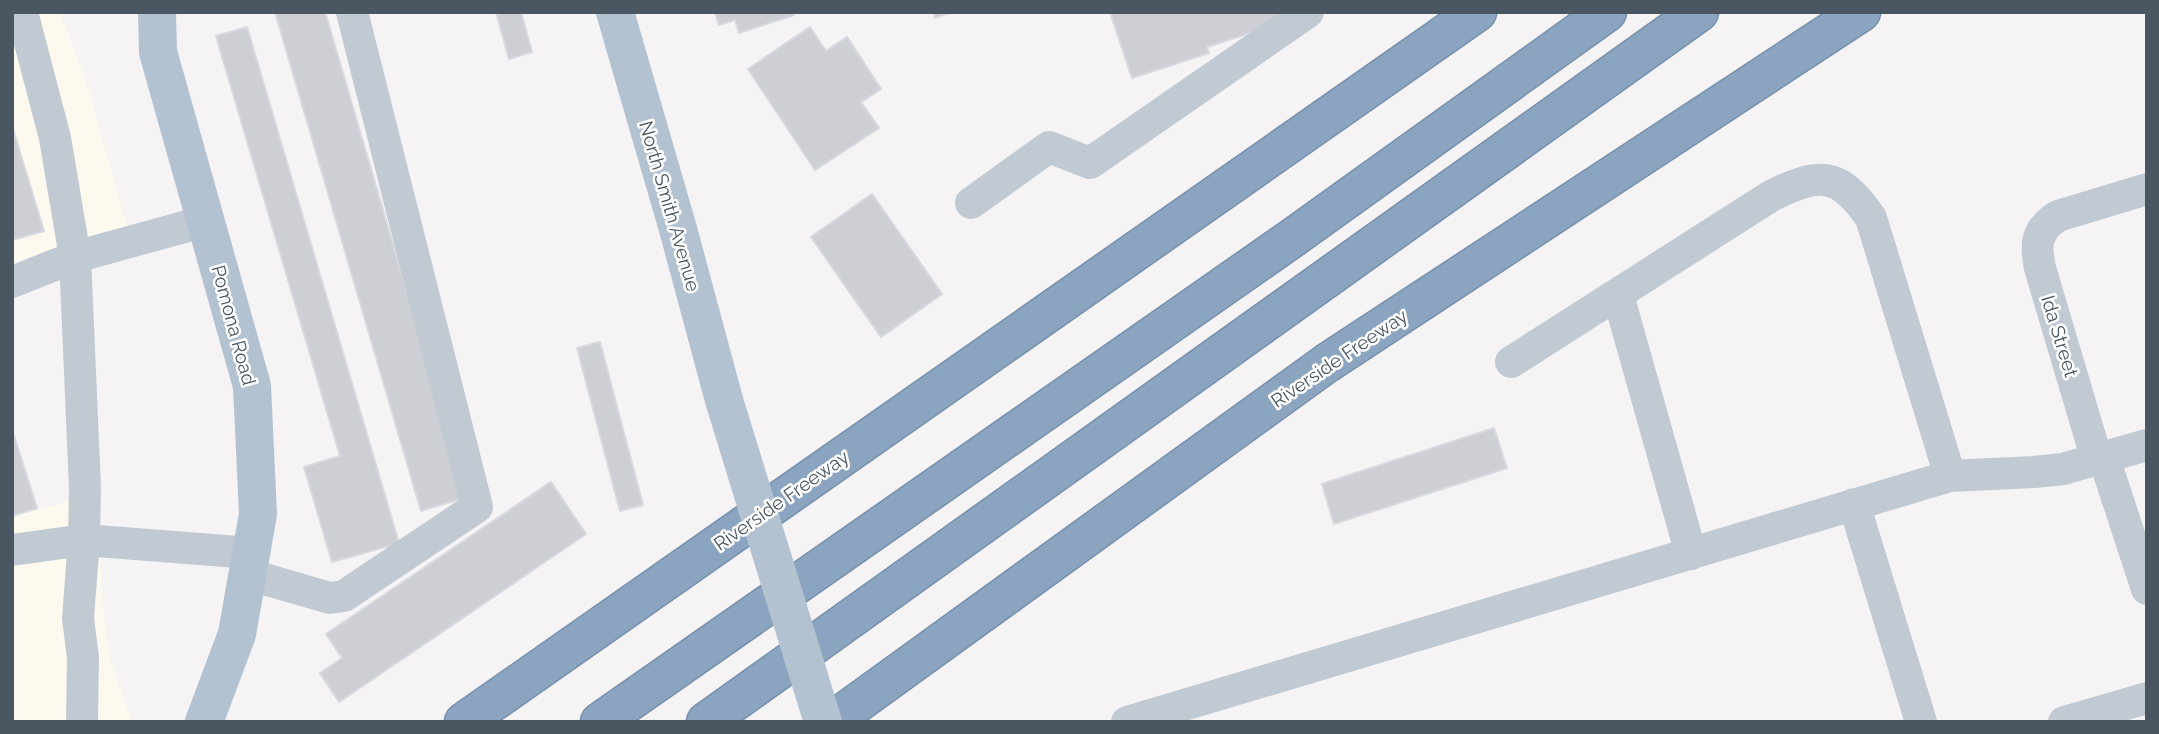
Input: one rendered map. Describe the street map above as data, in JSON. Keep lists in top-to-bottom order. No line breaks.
{"streets":{"highway":["Riverside Freeway"],"main road":["North Smith Avenue","Pomona Road"],"street":["Ida Street"]}}
